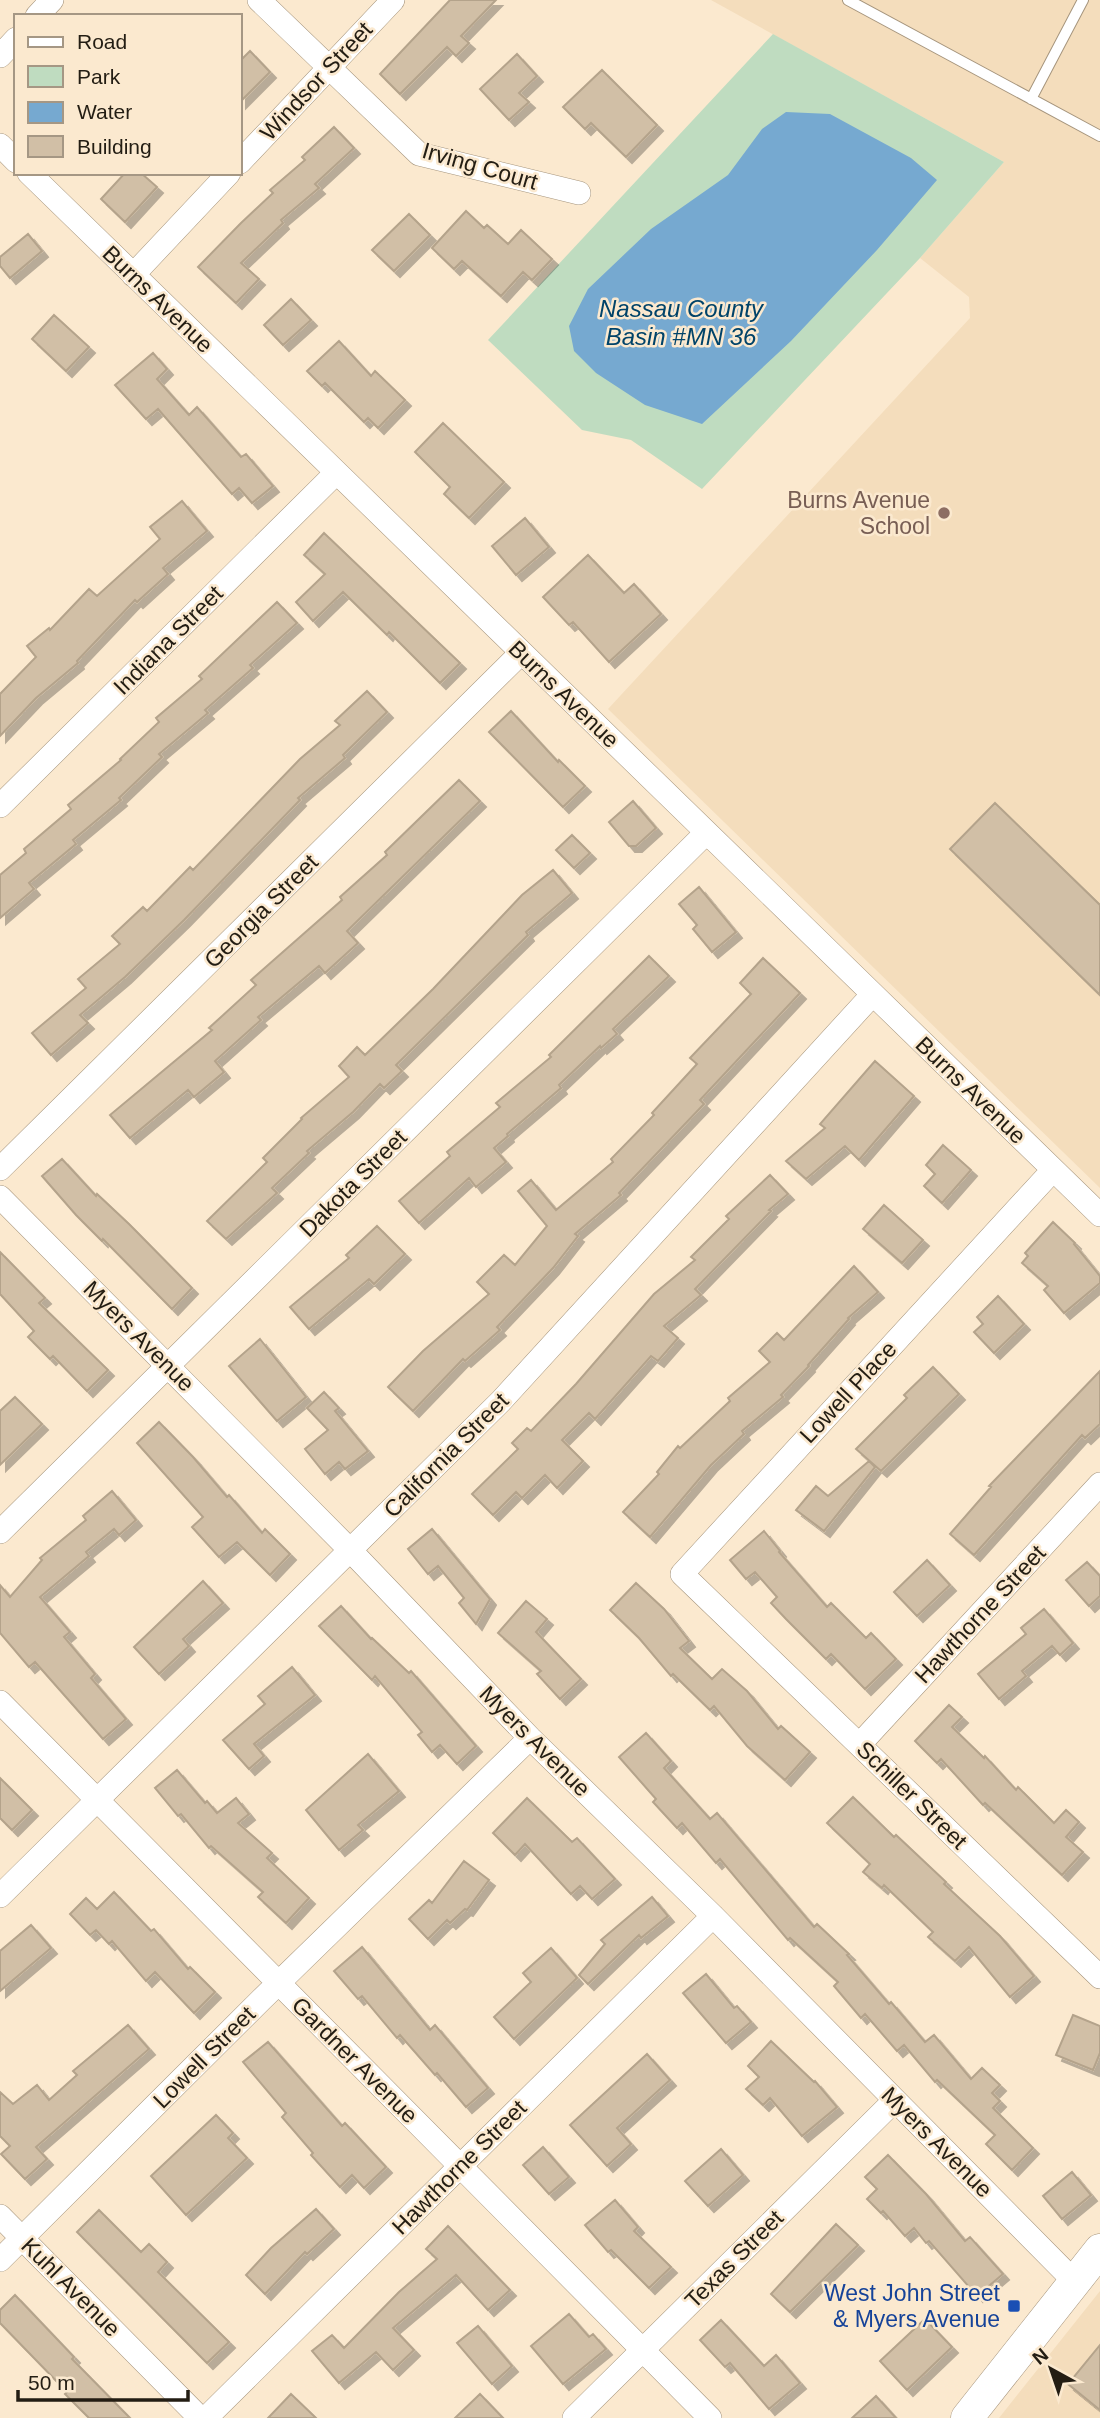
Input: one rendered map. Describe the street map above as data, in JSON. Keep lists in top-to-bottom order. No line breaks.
{"streets":{"street":["Windsor Street","Irving Court","Burns Avenue","Indiana Street","Georgia Street","Dakota Street","Myers Avenue","Lowell Place","California Street","Hawthorne Street","Schiller Street","Lowell Street","Gardner Avenue","Texas Street","Kuhl Avenue"]},"crossings":[["Windsor Street","Irving Court"],["Burns Avenue","Indiana Street"],["Burns Avenue","Georgia Street"],["Burns Avenue","Dakota Street"],["Burns Avenue","Lowell Place"],["Burns Avenue","California Street"],["Dakota Street","Myers Avenue"],["Myers Avenue","California Street"],["Myers Avenue","Hawthorne Street"],["Myers Avenue","Lowell Street"],["Myers Avenue","Texas Street"],["Lowell Place","Schiller Street"],["California Street","Gardner Avenue"],["Hawthorne Street","Schiller Street"],["Hawthorne Street","Gardner Avenue"],["Hawthorne Street","Kuhl Avenue"],["Lowell Street","Gardner Avenue"],["Lowell Street","Kuhl Avenue"],["Gardner Avenue","Texas Street"]],"water":["Nassau County Basin #MN 36"],"places":{"other":["Burns Avenue School"],"transit":["West John Street & Myers Avenue"]},"legend":["Road","Park","Water","Building"],"scale_bar":"50 m","north":"top left"}
